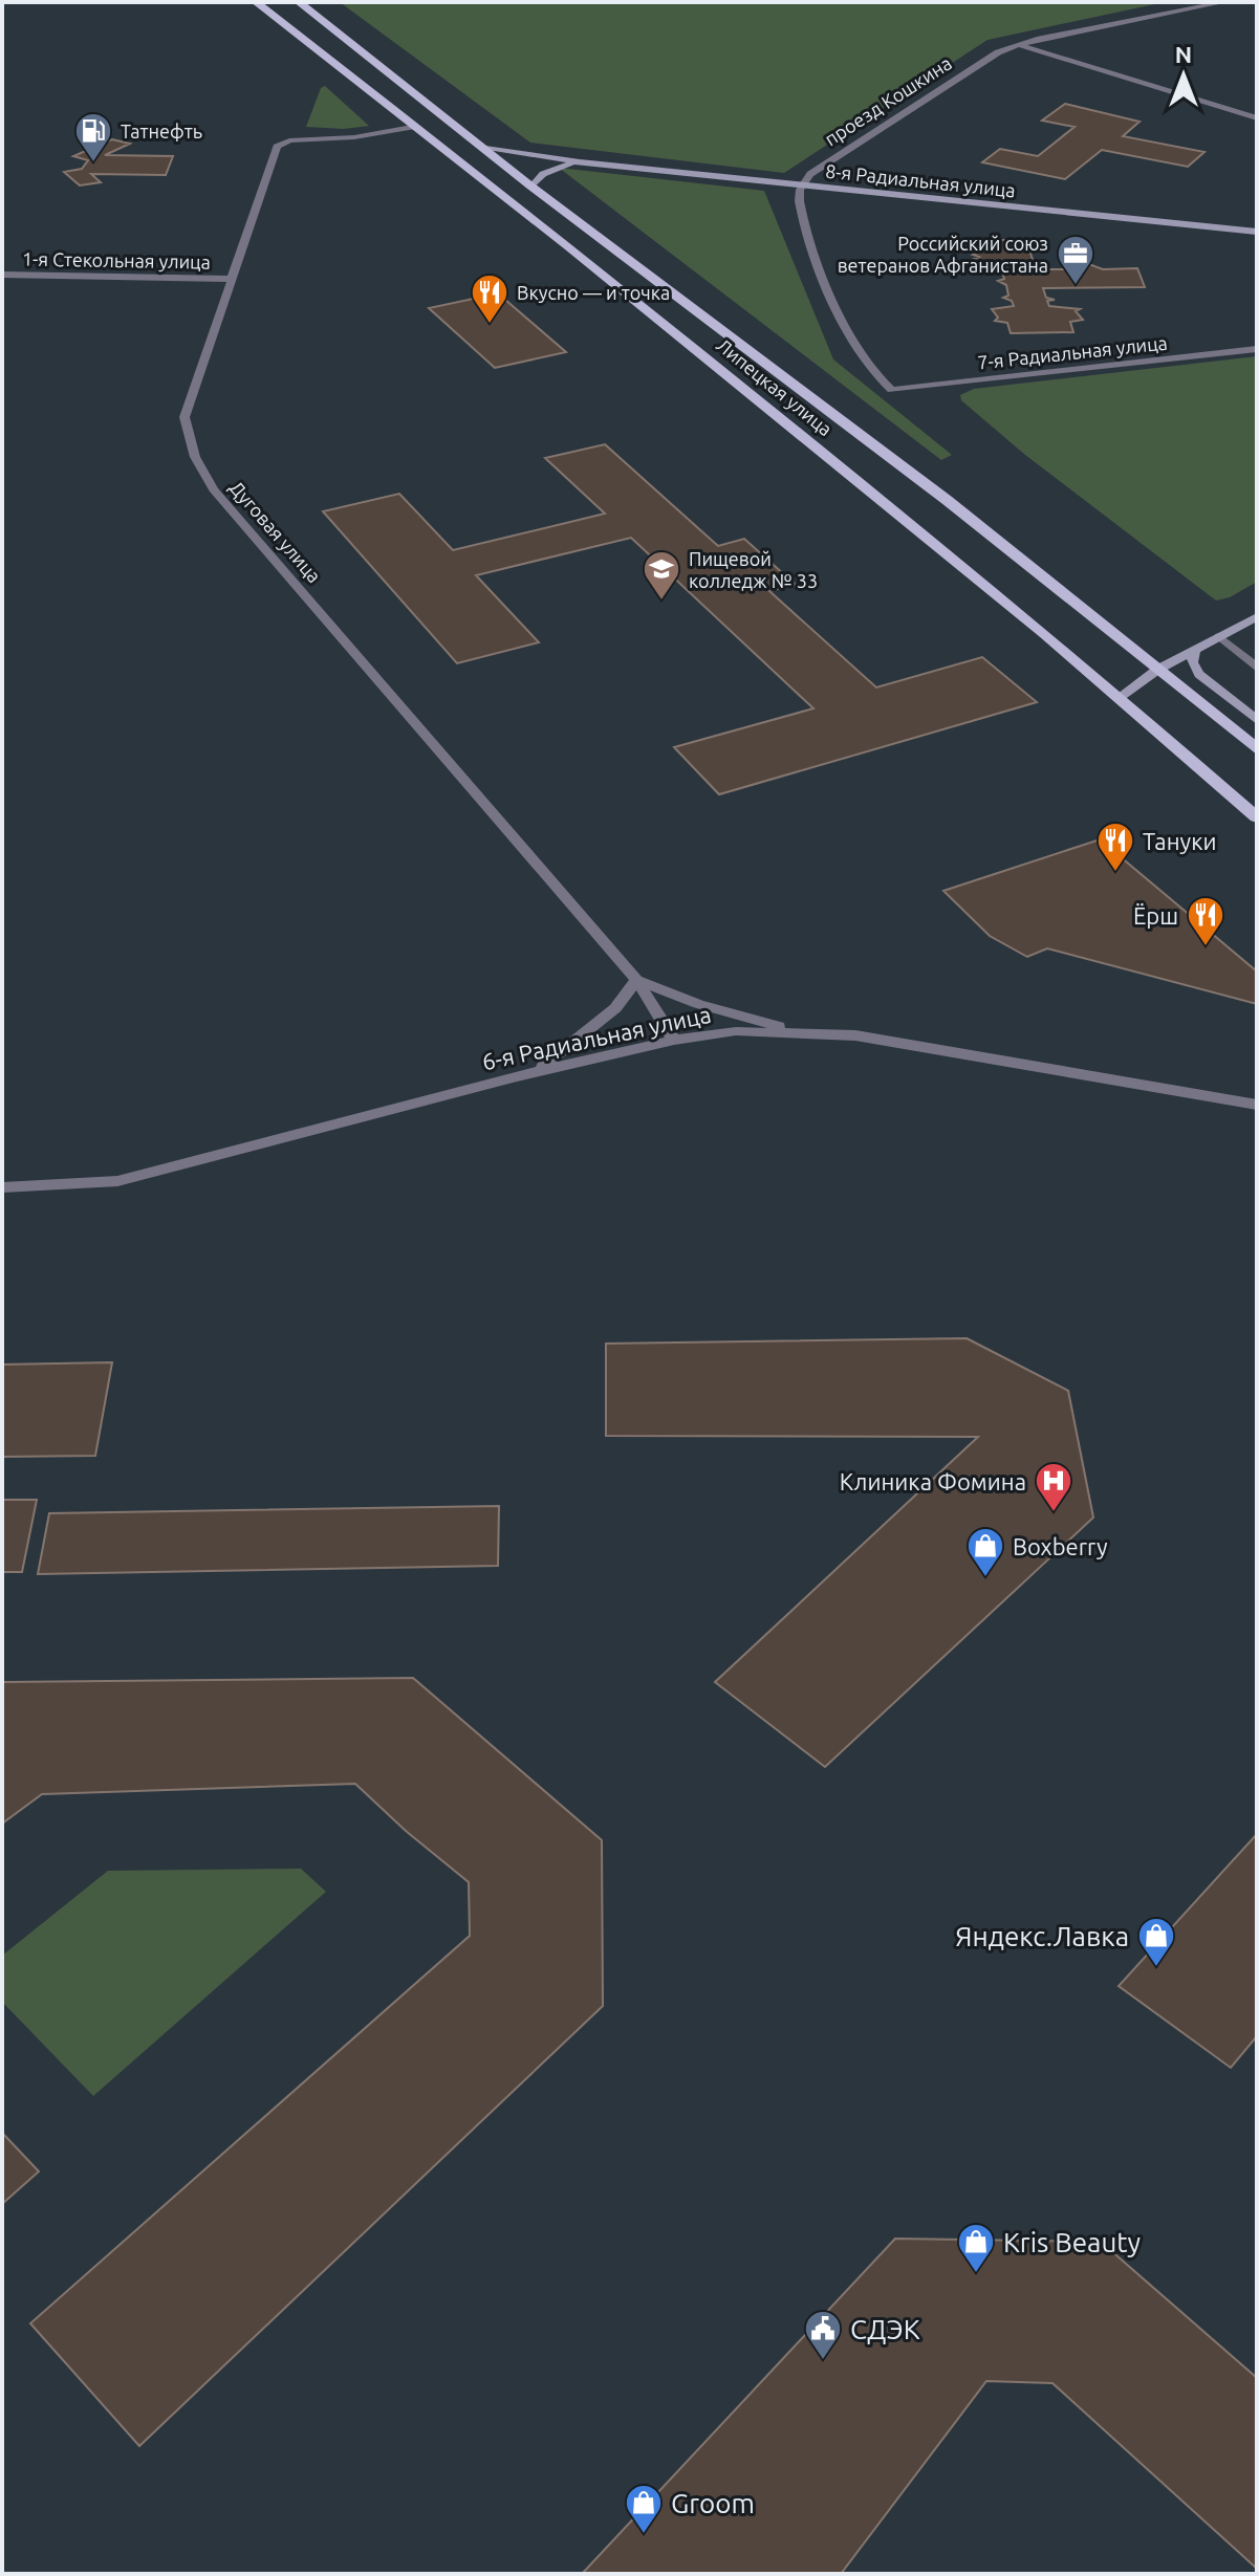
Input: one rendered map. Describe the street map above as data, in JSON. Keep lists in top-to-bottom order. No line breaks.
{"streets":{"main road":["Липецкая улица"],"street":["проезд Кошкина","8-я Радиальная улица","1-я Стекольная улица","7-я Радиальная улица","Дуговая улица","6-я Радиальная улица"]},"crossings":[["проезд Кошкина","8-я Радиальная улица"],["проезд Кошкина","7-я Радиальная улица"],["8-я Радиальная улица","7-я Радиальная улица"],["8-я Радиальная улица","Липецкая улица"],["1-я Стекольная улица","Дуговая улица"],["Липецкая улица","Дуговая улица"],["Дуговая улица","6-я Радиальная улица"]],"places":{"fuel station":["Татнефть"],"office":["Российский союз ветеранов Афганистана"],"restaurant":["Вкусно — и точка","Тануки","Ёрш"],"school or university":["Пищевой колледж № 33"],"hospital":["Клиника Фомина"],"shop":["Boxberry","Яндекс.Лавка","Kris Beauty","Groom"],"public building":["СДЭК"]},"north":"top"}
